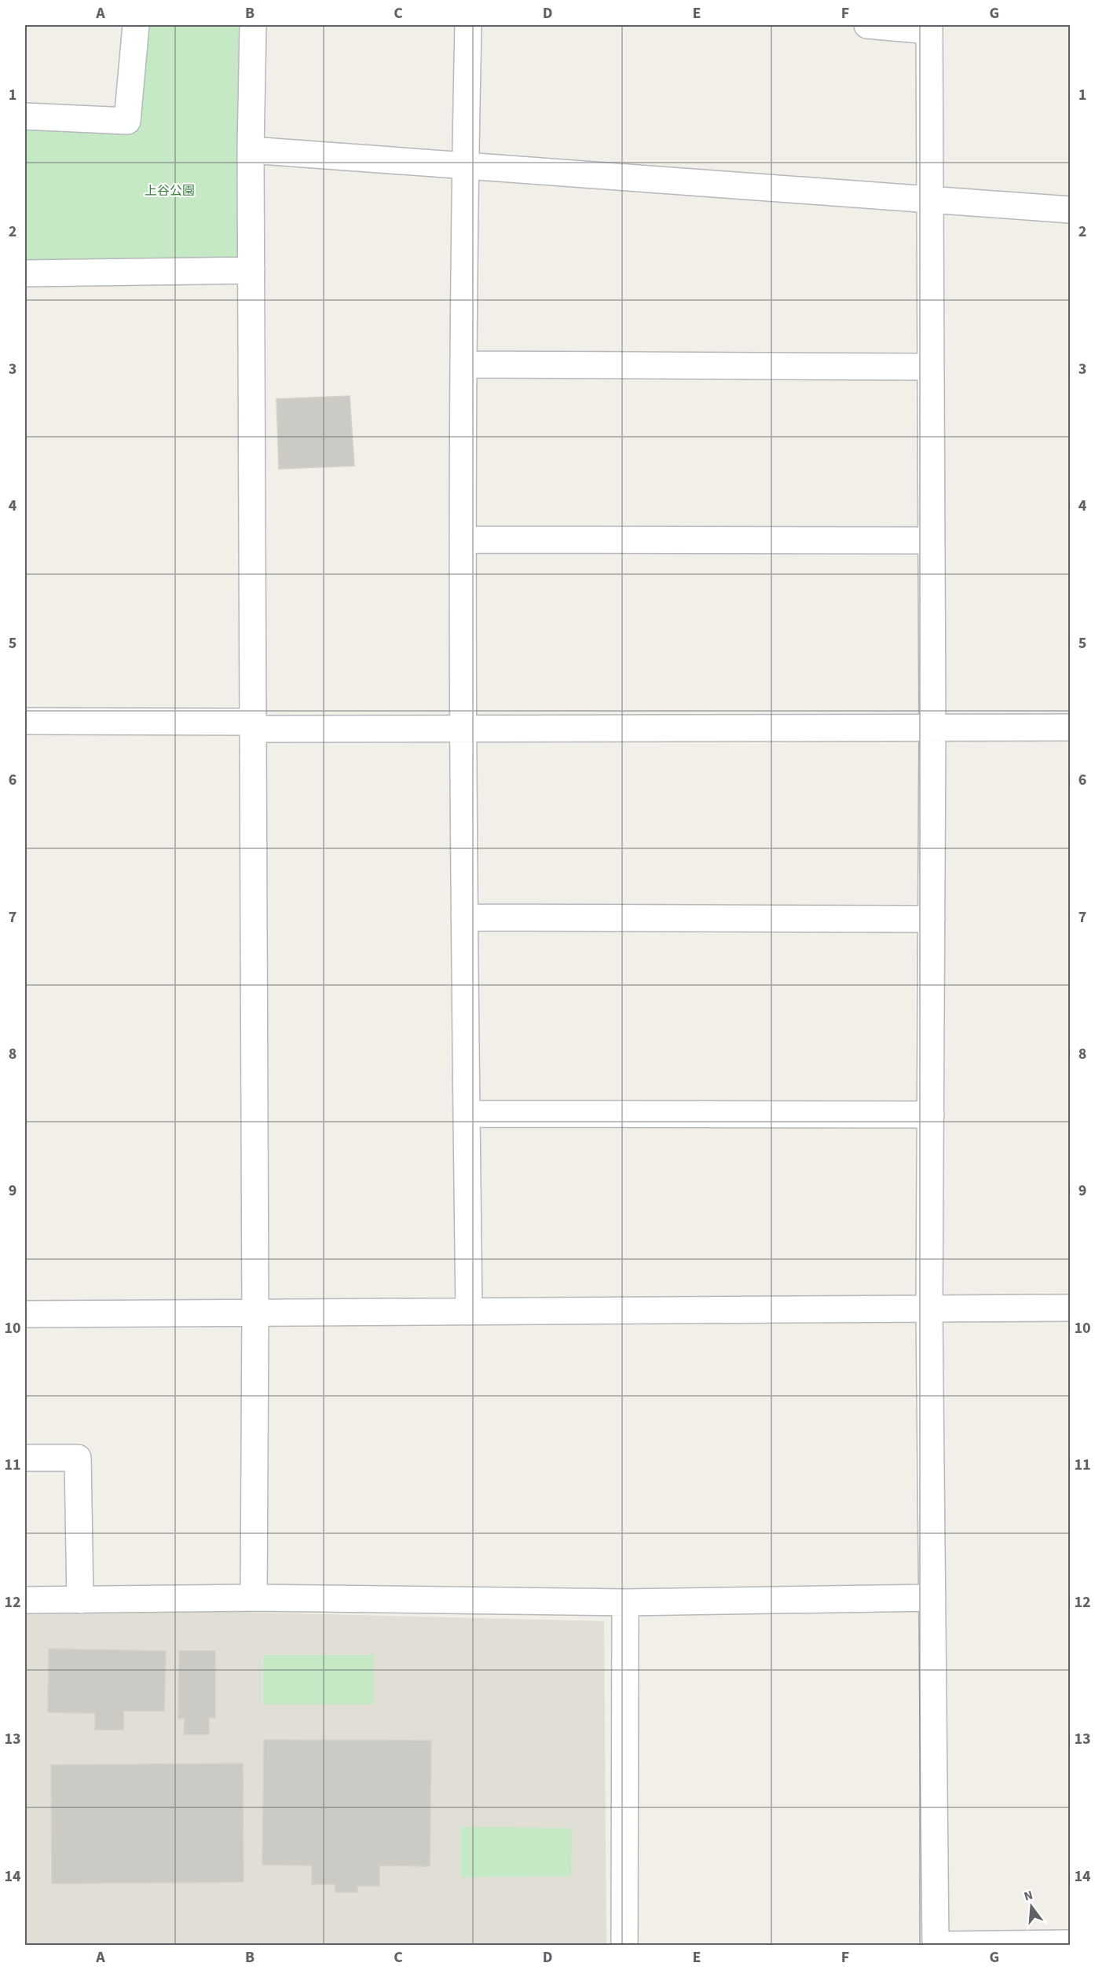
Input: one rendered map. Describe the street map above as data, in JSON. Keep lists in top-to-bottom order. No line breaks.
{"parks":["上谷公園"],"north":"top","grid":{"columns":["A","B","C","D","E","F","G"],"rows":["1","2","3","4","5","6","7","8","9","10","11","12","13","14"]}}
